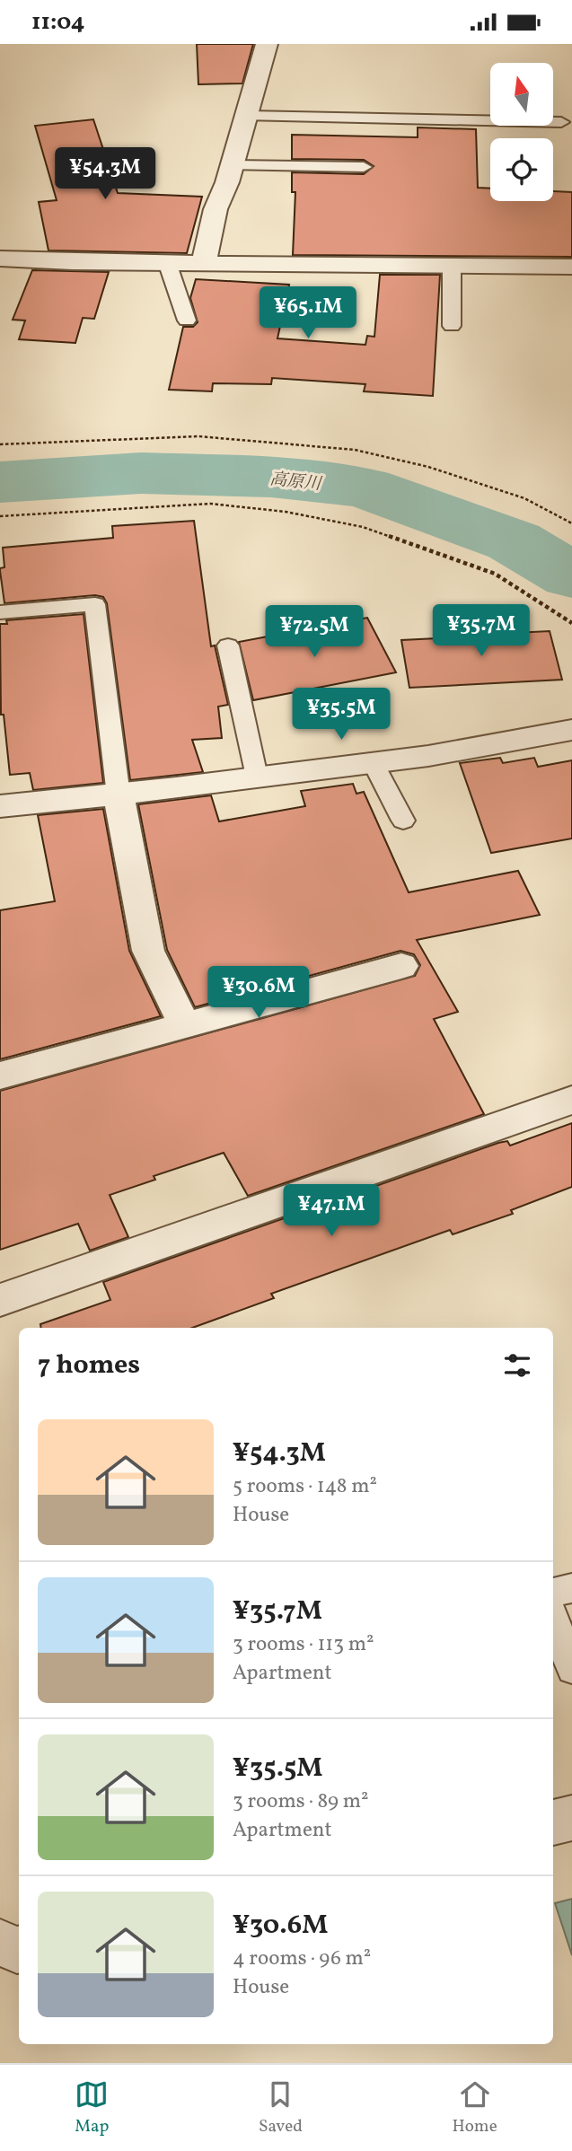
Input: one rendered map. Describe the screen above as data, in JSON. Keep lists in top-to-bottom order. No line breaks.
{"water":["高原川"],"north":"top","page":{"status":"11:04","price":["¥54.3M","¥65.1M","¥35.7M","¥72.5M","¥35.5M","¥30.6M","¥47.1M"],"heading":"7 homes","list":[{"name":"¥54.3M","note":"5 rooms · 148 m² · House"},{"name":"¥35.7M","note":"3 rooms · 113 m² · Apartment"},{"name":"¥35.5M","note":"3 rooms · 89 m² · Apartment"},{"name":"¥30.6M","note":"4 rooms · 96 m² · House"}],"tabs":["Map","Saved","Home"]}}
